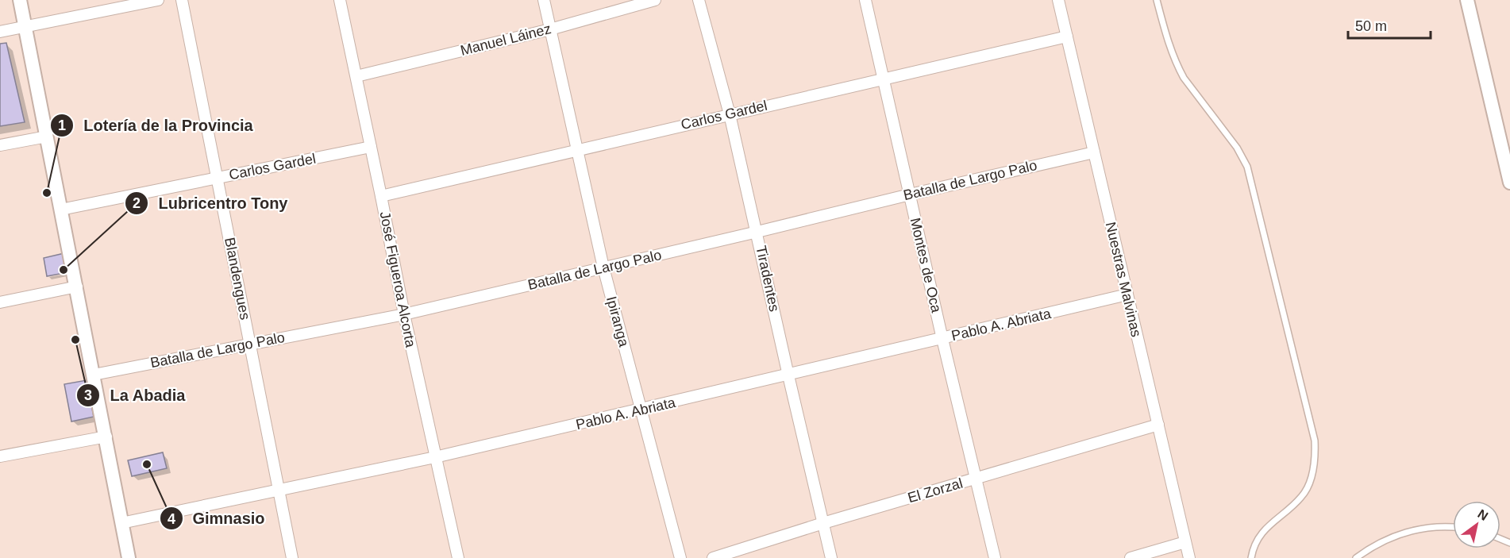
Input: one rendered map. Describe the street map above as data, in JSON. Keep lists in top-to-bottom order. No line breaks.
{"streets":{"street":["Manuel Láinez","Carlos Gardel","Batalla de Largo Palo","Montes de Oca","Blandengues","Tiradentes","José Figueroa Alcorta","Nuestras Malvinas","Ipiranga","Pablo A. Abriata","El Zorzal"]},"crossings":[["Manuel Láinez","José Figueroa Alcorta"],["Manuel Láinez","Ipiranga"],["Carlos Gardel","Montes de Oca"],["Carlos Gardel","Blandengues"],["Carlos Gardel","Tiradentes"],["Carlos Gardel","José Figueroa Alcorta"],["Carlos Gardel","Nuestras Malvinas"],["Carlos Gardel","Ipiranga"],["Batalla de Largo Palo","Montes de Oca"],["Batalla de Largo Palo","Blandengues"],["Batalla de Largo Palo","Tiradentes"],["Batalla de Largo Palo","José Figueroa Alcorta"],["Batalla de Largo Palo","Nuestras Malvinas"],["Batalla de Largo Palo","Ipiranga"],["Montes de Oca","Pablo A. Abriata"],["Montes de Oca","El Zorzal"],["Blandengues","Pablo A. Abriata"],["Tiradentes","Pablo A. Abriata"],["Tiradentes","El Zorzal"],["José Figueroa Alcorta","Pablo A. Abriata"],["Nuestras Malvinas","Pablo A. Abriata"],["Nuestras Malvinas","El Zorzal"],["Ipiranga","Pablo A. Abriata"]],"places":["Lotería de la Provincia","Lubricentro Tony","La Abadia","Gimnasio"],"scale_bar":"50 m","north":"top right"}
